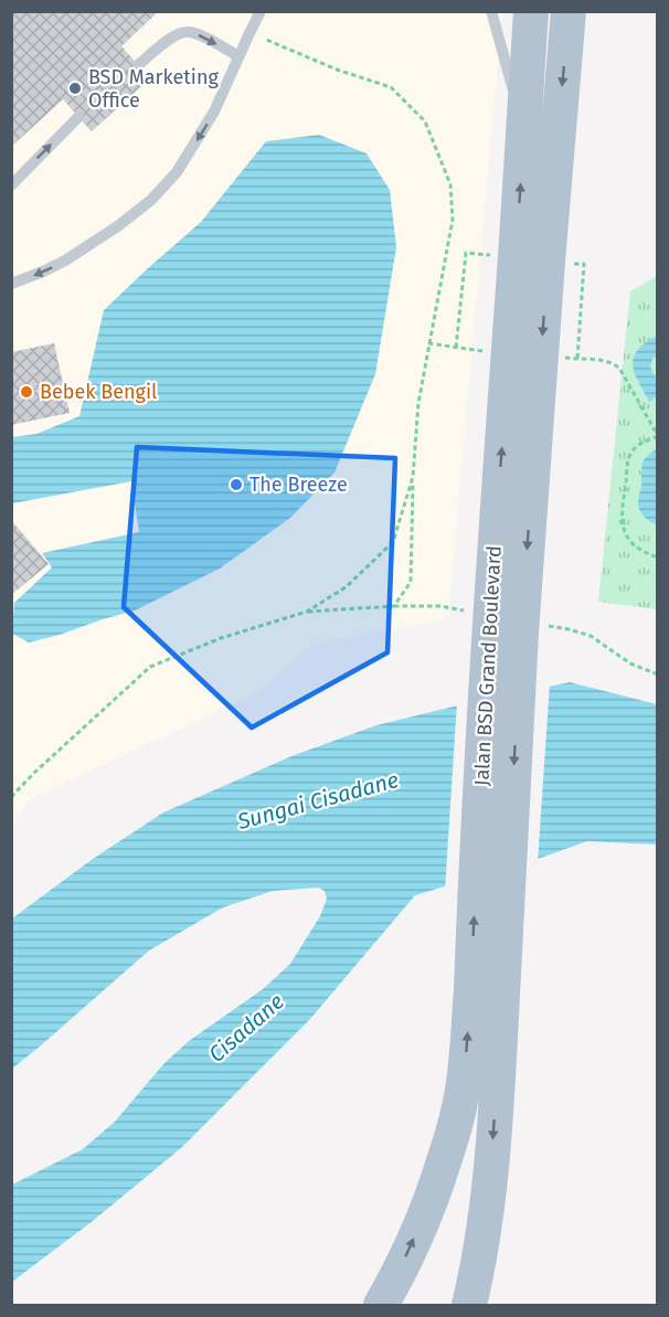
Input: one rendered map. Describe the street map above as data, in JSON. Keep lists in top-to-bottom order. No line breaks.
{"streets":{"main road":["Jalan BSD Grand Boulevard"]},"water":["Sungai Cisadane","Cisadane"],"places":["BSD Marketing Office","Bebek Bengil","The Breeze"]}
